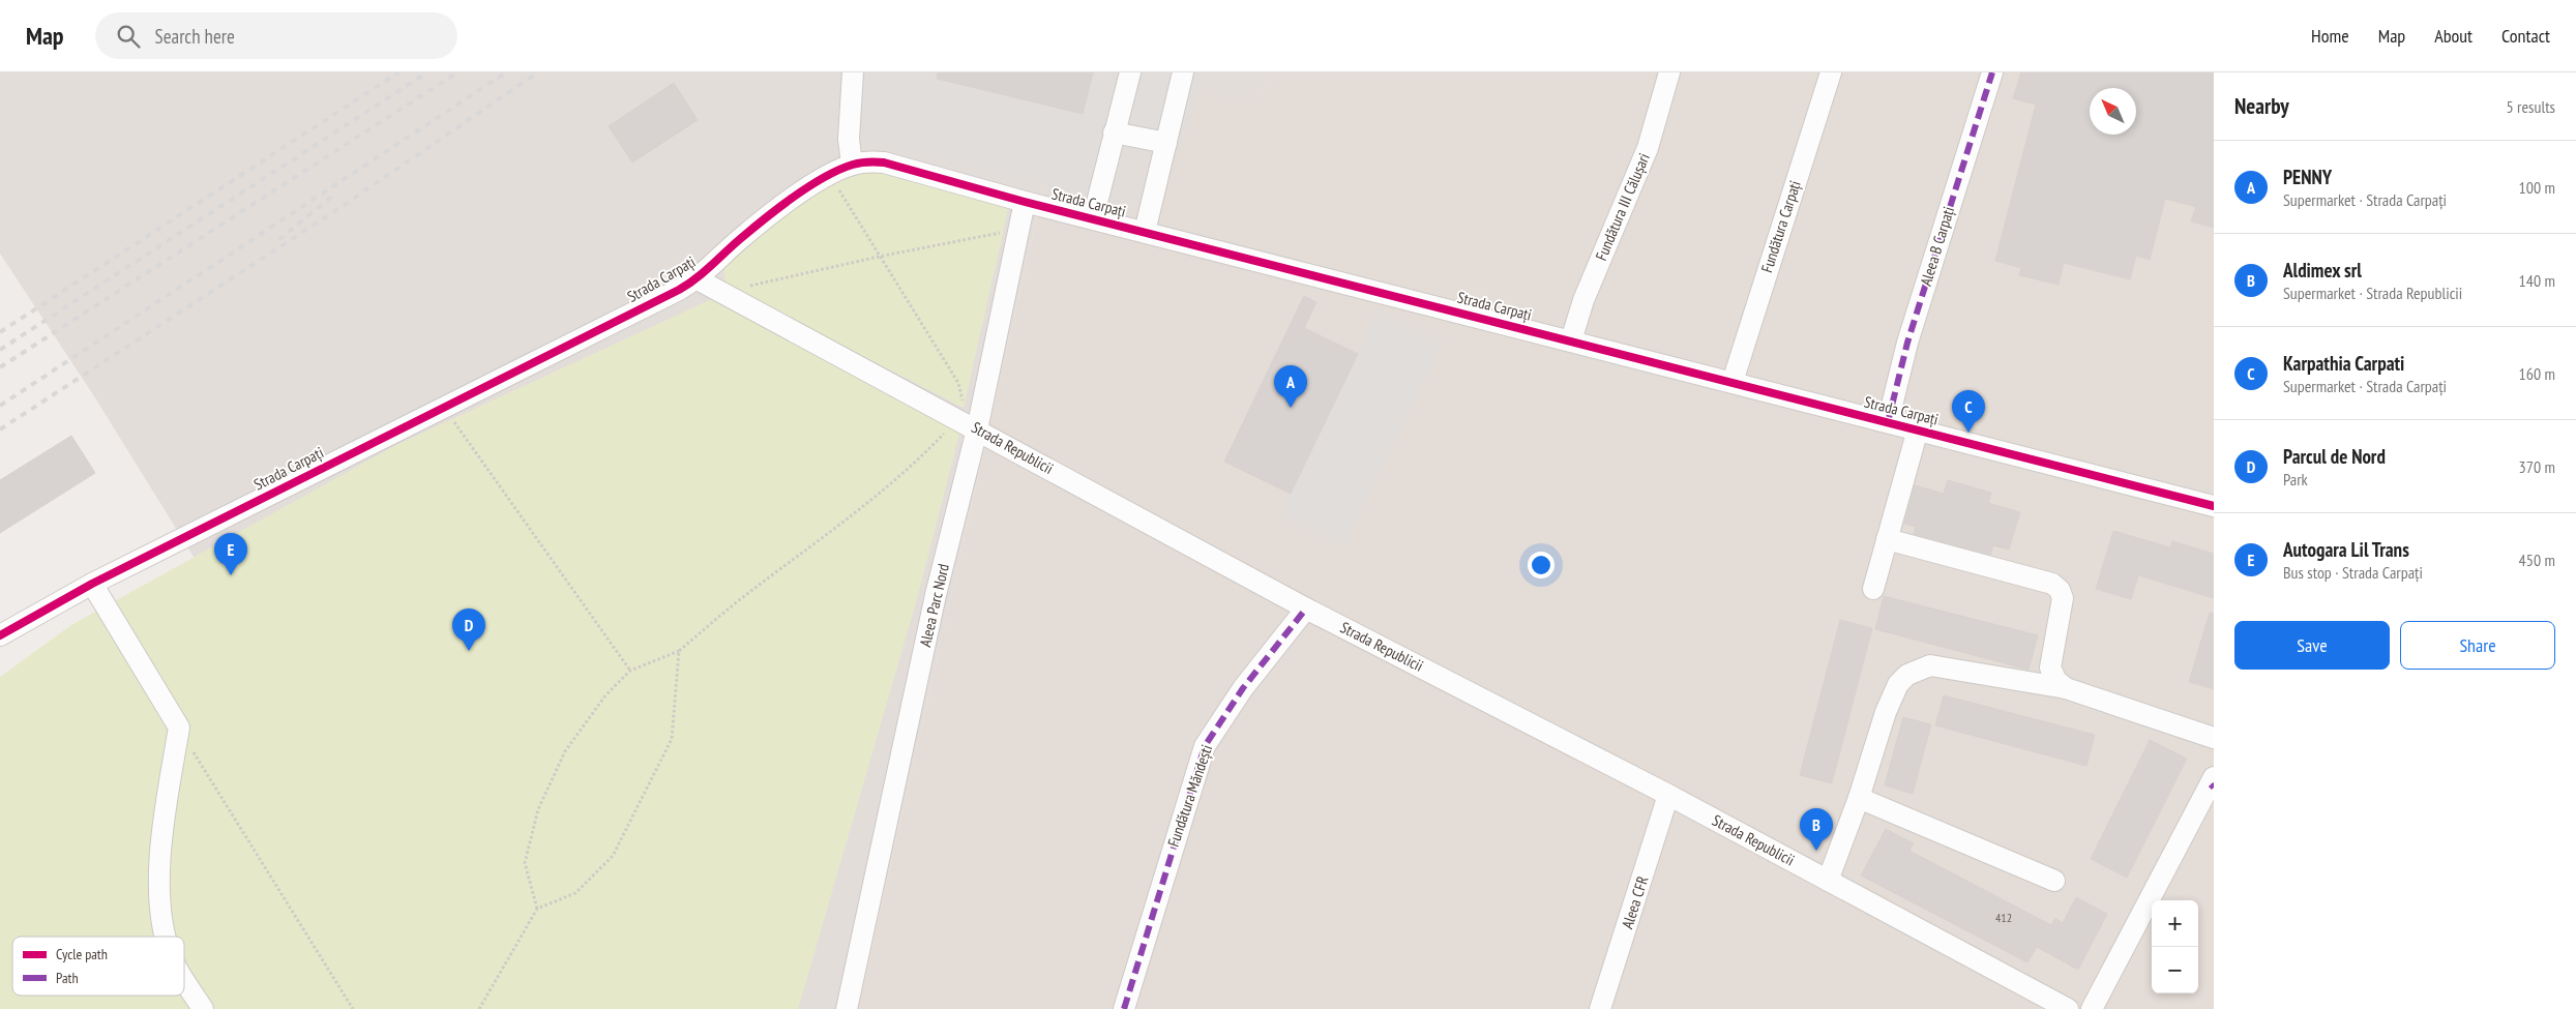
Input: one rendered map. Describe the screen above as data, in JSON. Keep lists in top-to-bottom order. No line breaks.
{"streets":{"street":["Strada Carpați","Fundătura III Călușari","Fundătura Carpați","Aleea B Carpați","Strada Republicii","Aleea Parc Nord","Fundătura Măndești","Aleea CFR"]},"crossings":[["Strada Carpați","Fundătura III Călușari"],["Strada Carpați","Fundătura Carpați"],["Strada Carpați","Aleea B Carpați"],["Strada Carpați","Strada Republicii"],["Strada Carpați","Aleea Parc Nord"],["Strada Republicii","Aleea Parc Nord"],["Strada Republicii","Fundătura Măndești"],["Strada Republicii","Aleea CFR"]],"house_numbers":["412"],"legend":["Cycle path","Path"],"north":"top left","page":{"header":"Map","search":"Search here","nav":["Home","Map","About","Contact"],"heading":["Nearby","5 results"],"list":[{"mark":"A","name":"PENNY","note":"Supermarket · Strada Carpați","value":"100 m"},{"mark":"B","name":"Aldimex srl","note":"Supermarket · Strada Republicii","value":"140 m"},{"mark":"C","name":"Karpathia Carpati","note":"Supermarket · Strada Carpați","value":"160 m"},{"mark":"D","name":"Parcul de Nord","note":"Park","value":"370 m"},{"mark":"E","name":"Autogara Lil Trans","note":"Bus stop · Strada Carpați","value":"450 m"}],"pins":["A","C","E","D","B"],"buttons":["Save","Share"],"map_buttons":["+","−"]}}
